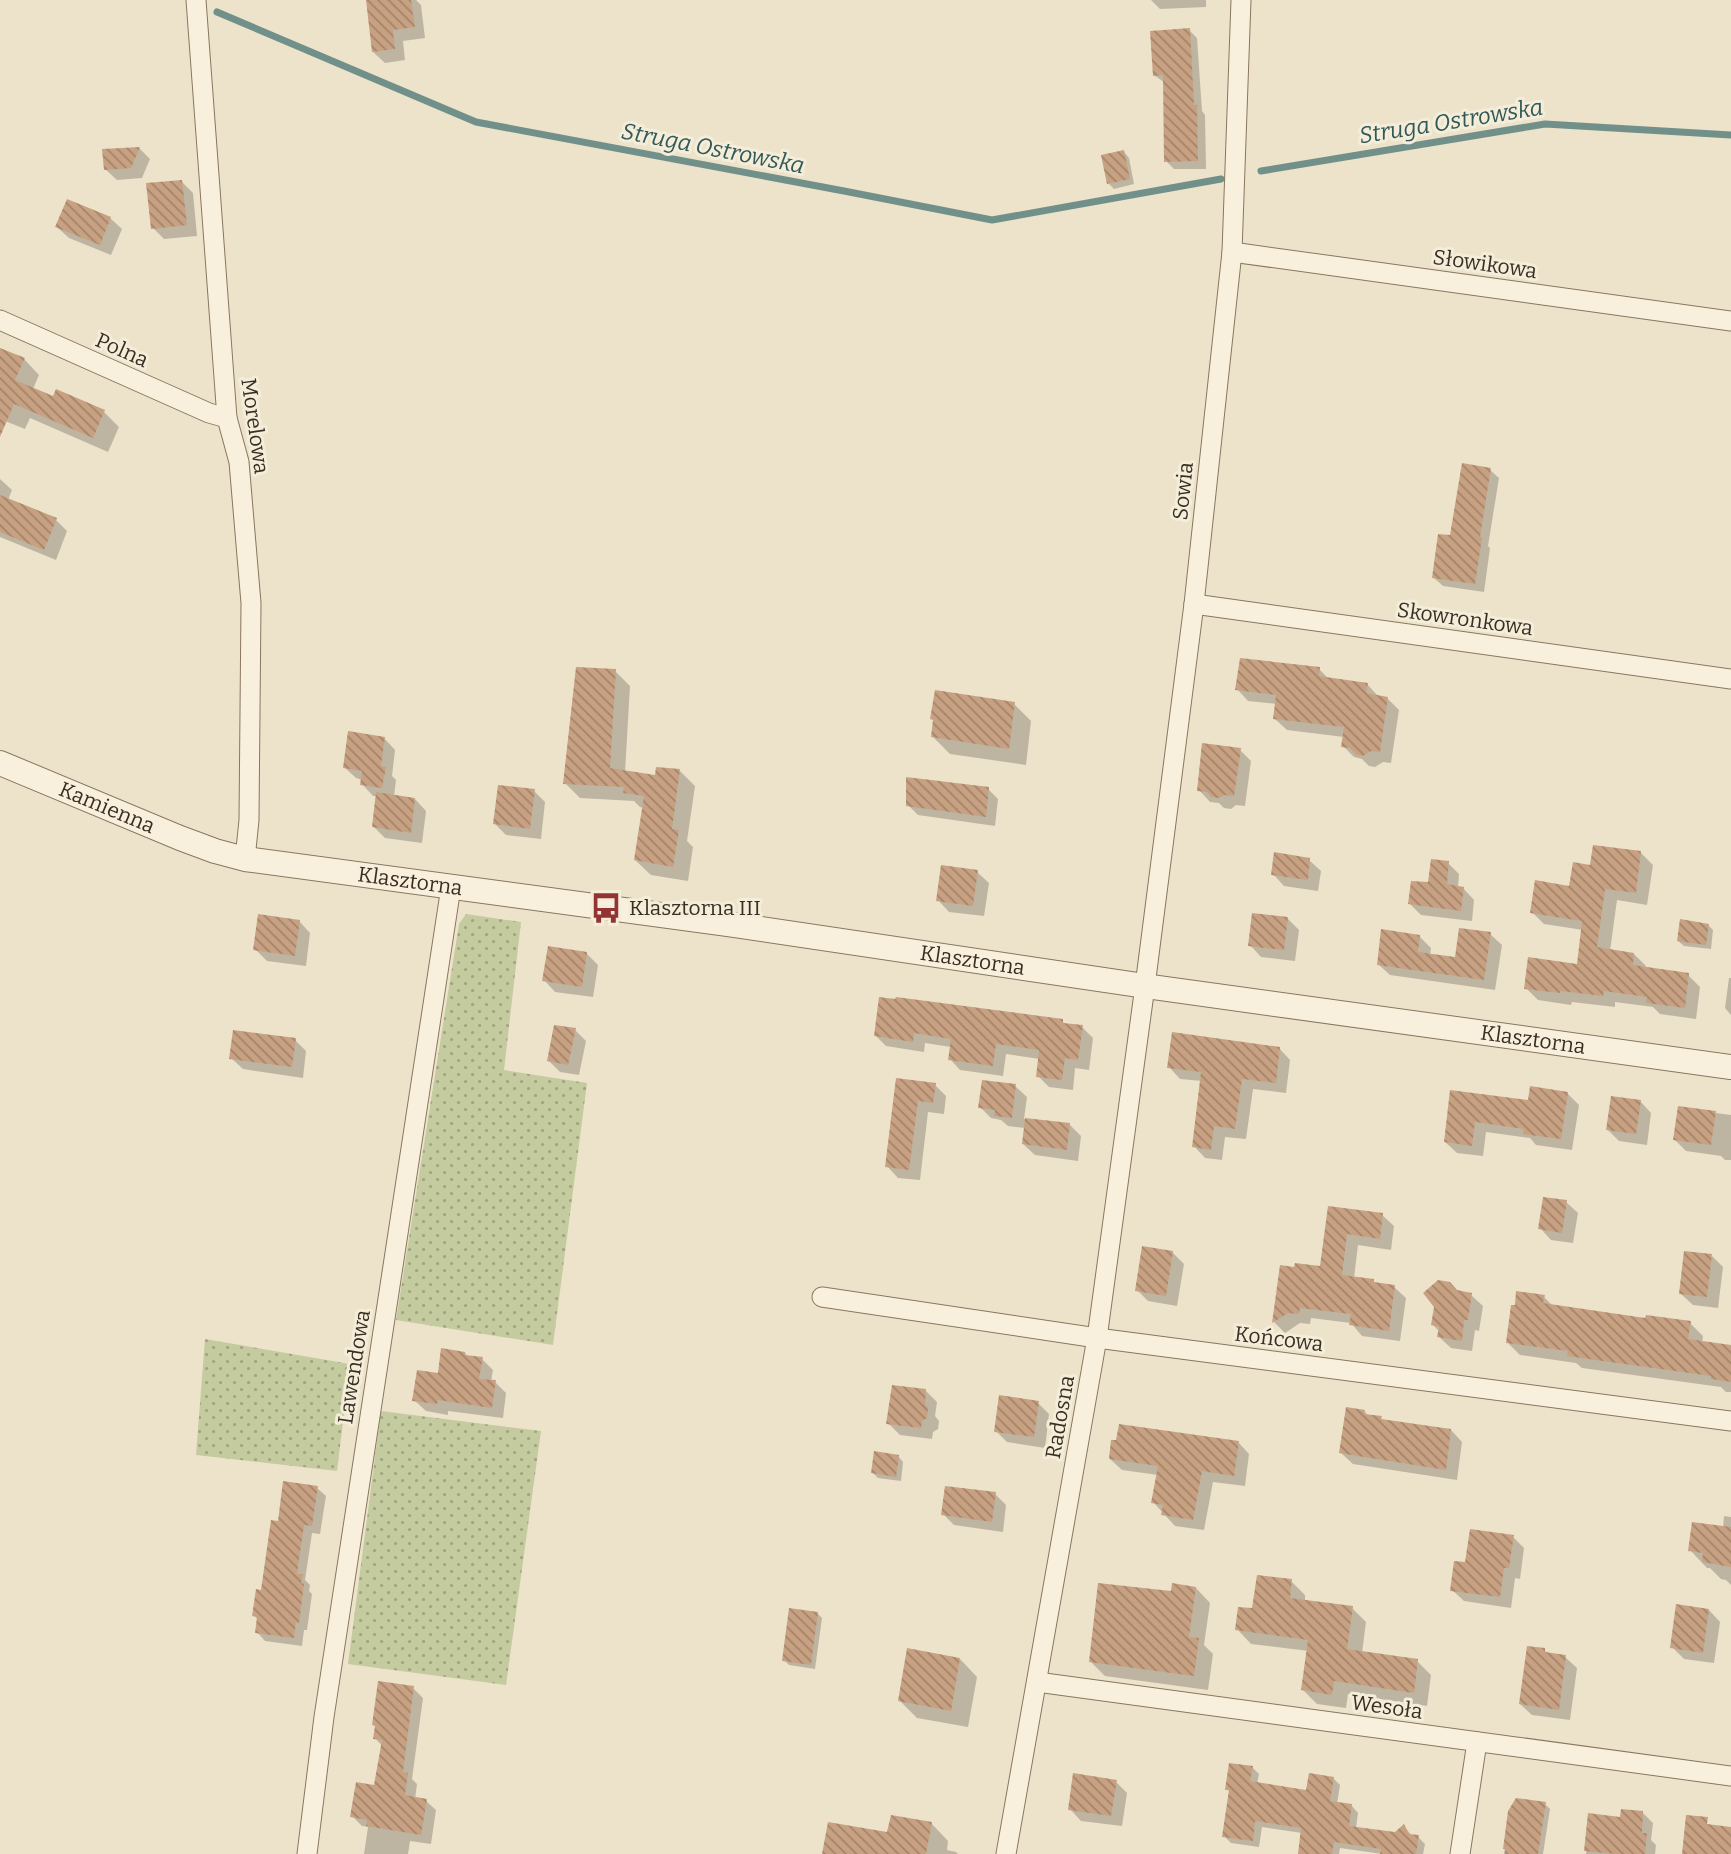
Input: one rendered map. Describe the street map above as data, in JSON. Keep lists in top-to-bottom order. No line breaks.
{"streets":{"street":["Słowikowa","Polna","Morelowa","Sowia","Skowronkowa","Kamienna","Klasztorna","Końcowa","Lawendowa","Radosna","Wesoła"]},"crossings":[["Słowikowa","Sowia"],["Polna","Morelowa"],["Morelowa","Klasztorna"],["Sowia","Skowronkowa"],["Sowia","Klasztorna"],["Sowia","Radosna"],["Kamienna","Klasztorna"],["Klasztorna","Lawendowa"],["Klasztorna","Radosna"],["Końcowa","Radosna"],["Radosna","Wesoła"]],"water":["Struga Ostrowska"],"places":{"bus stop":["Klasztorna III"]}}
